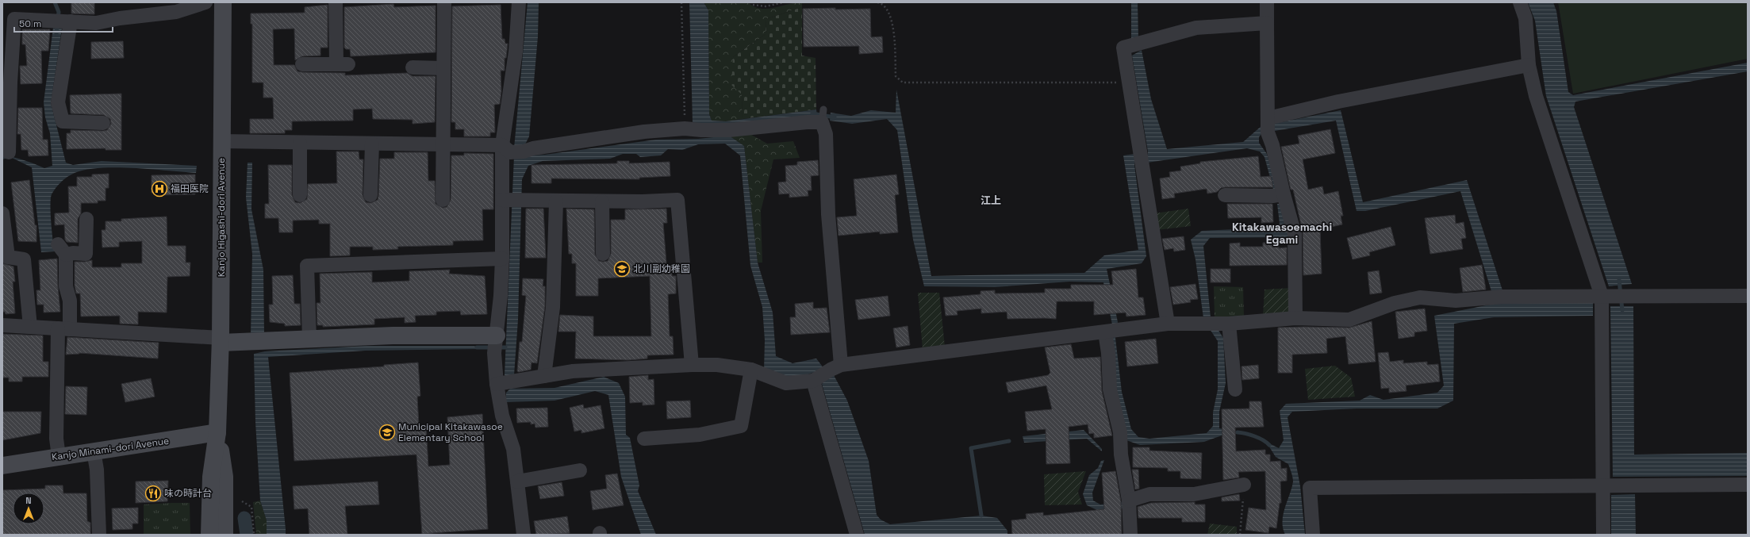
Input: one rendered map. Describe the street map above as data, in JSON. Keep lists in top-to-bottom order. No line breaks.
{"streets":{"main road":["Kanjo Higashi-dori Avenue","Kanjo Minami-dori Avenue"]},"crossings":[["Kanjo Higashi-dori Avenue","Kanjo Minami-dori Avenue"]],"districts":["江上","Kitakawasoemachi Egami"],"places":{"hospital":["福田医院"],"school or university":["北川副幼稚園","Municipal Kitakawasoe Elementary School"],"restaurant":["味の時計台"]},"scale_bar":"50 m","north":"top"}
